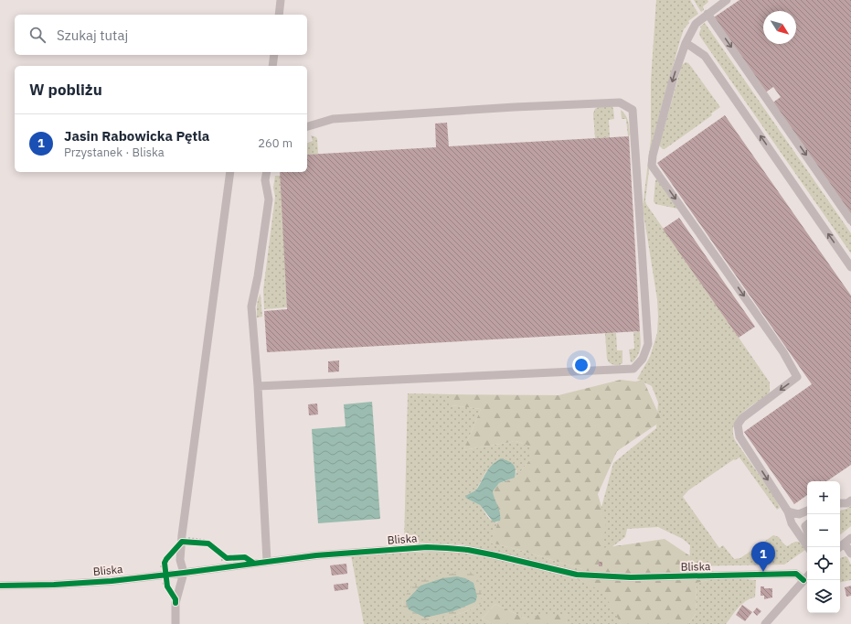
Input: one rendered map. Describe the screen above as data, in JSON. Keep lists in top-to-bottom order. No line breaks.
{"streets":{"street":["Bliska"]},"north":"bottom right","page":{"search":"Szukaj tutaj","heading":"W pobliżu","list":[{"mark":"1","name":"Jasin Rabowicka Pętla","note":"Przystanek · Bliska","value":"260 m"}],"map_buttons":["+","−"],"pins":"1"}}
